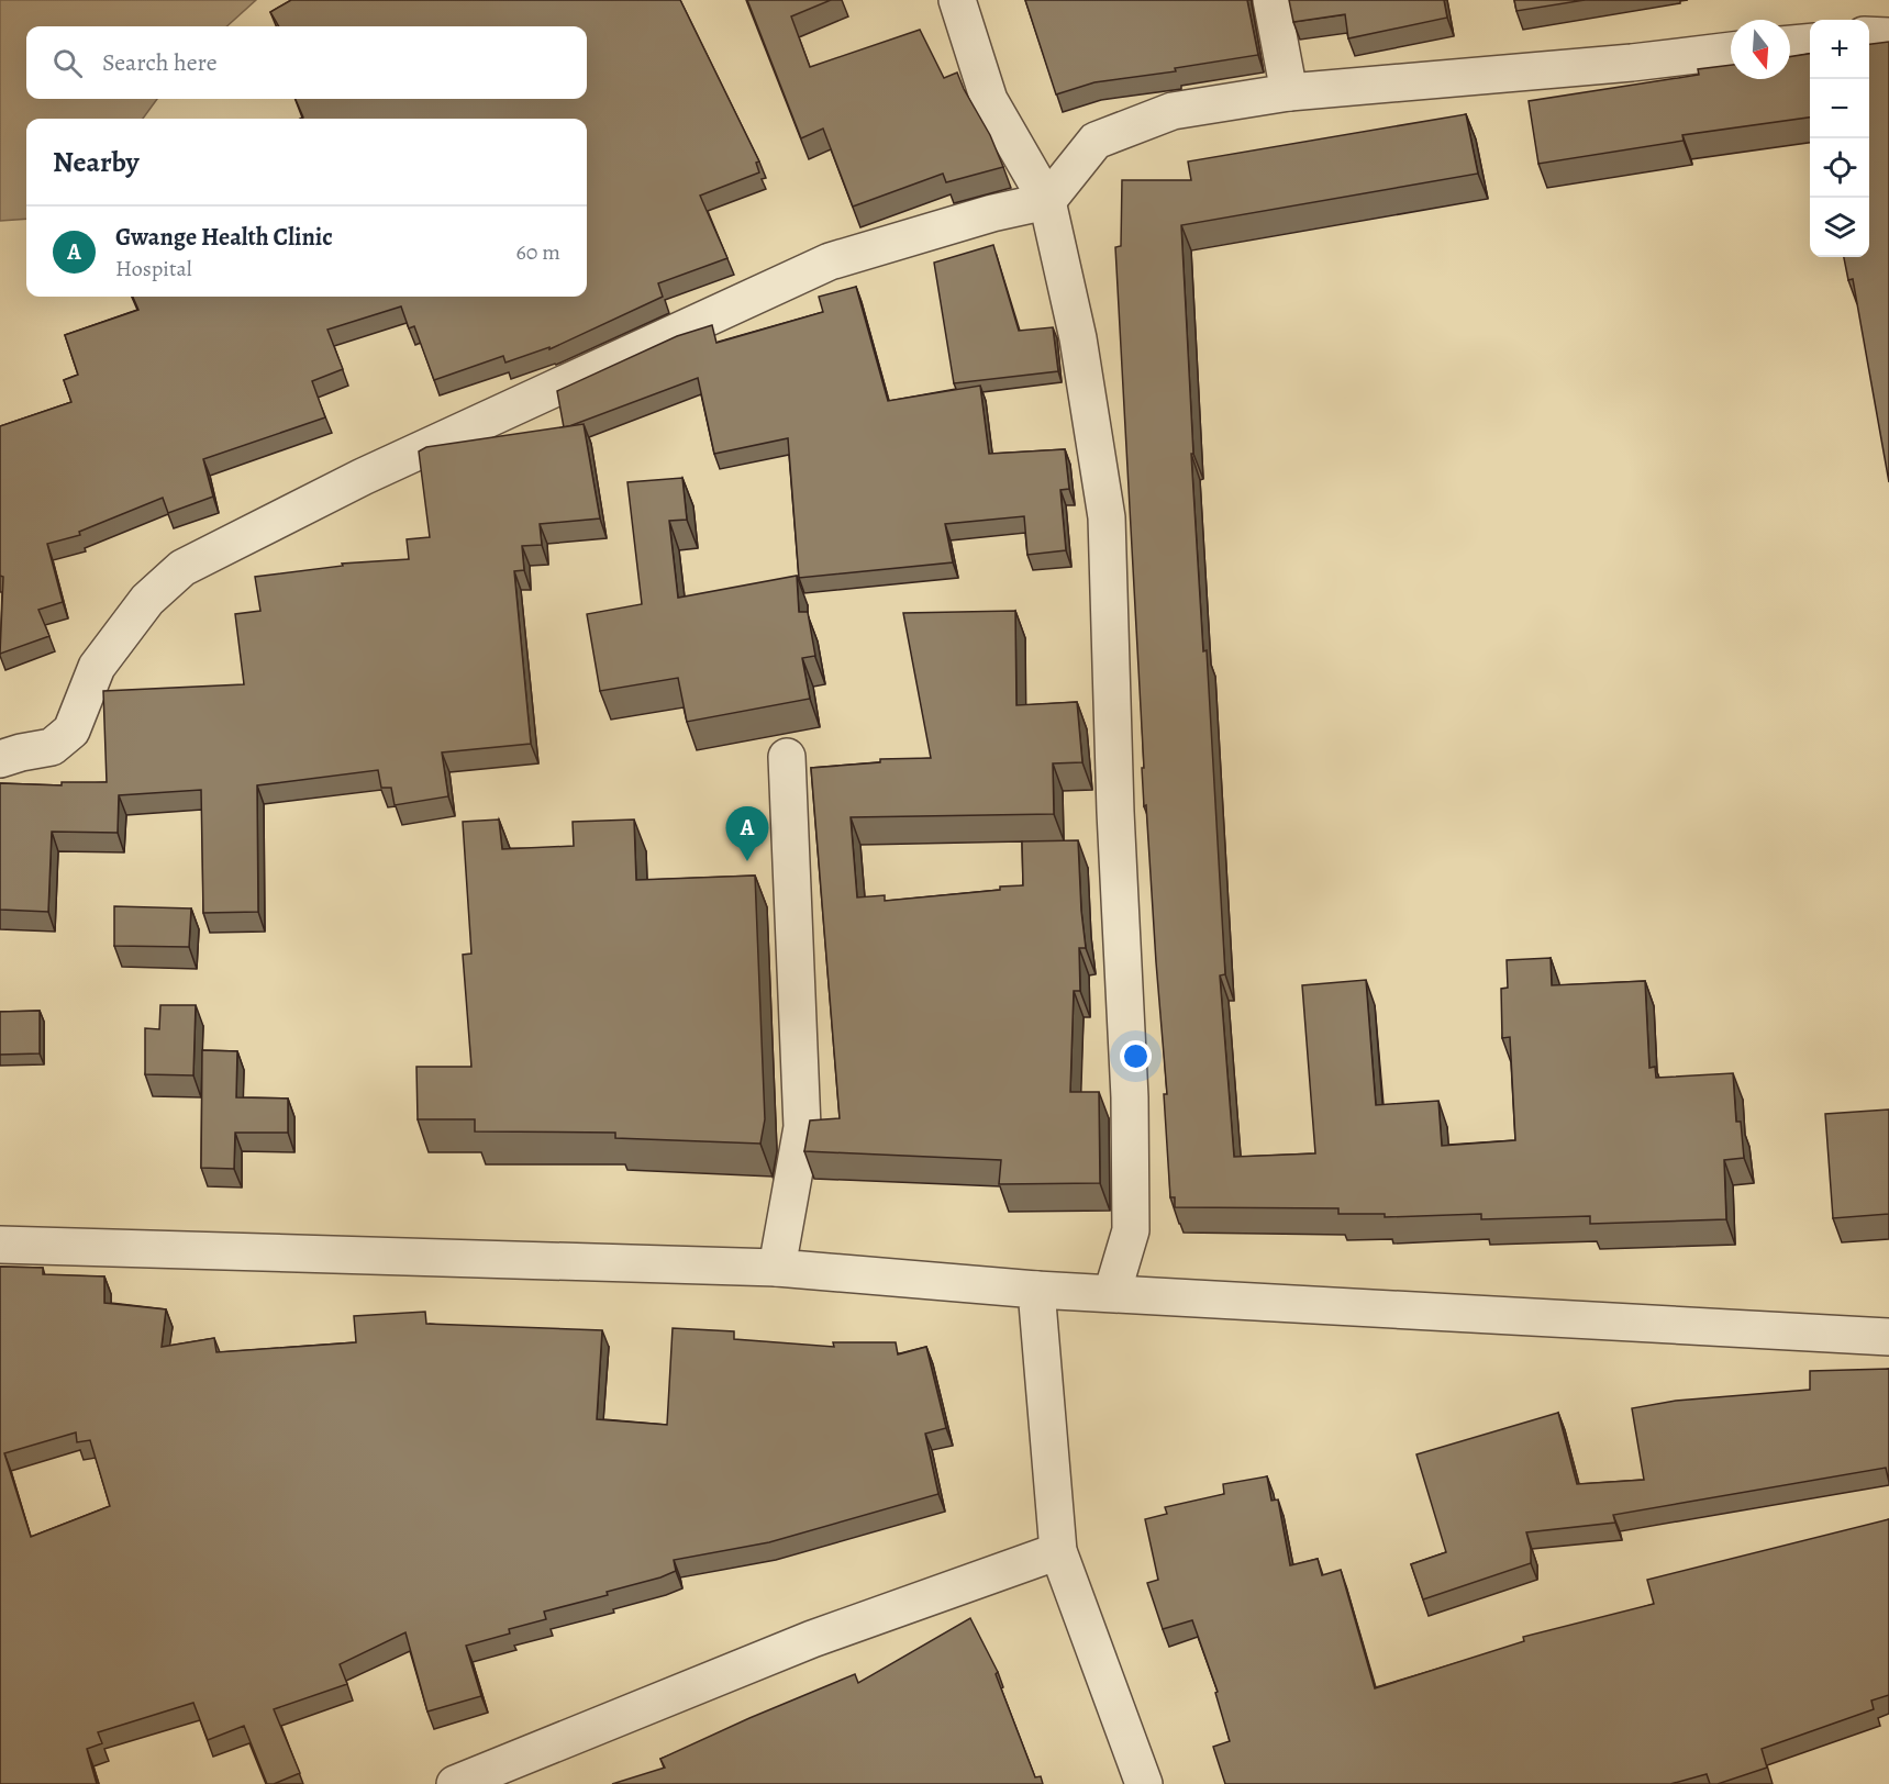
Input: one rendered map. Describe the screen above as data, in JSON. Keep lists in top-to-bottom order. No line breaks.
{"north":"bottom","page":{"map_buttons":["+","−"],"search":"Search here","heading":"Nearby","list":[{"mark":"A","name":"Gwange Health Clinic","note":"Hospital","value":"60 m"}],"pins":"A"}}
